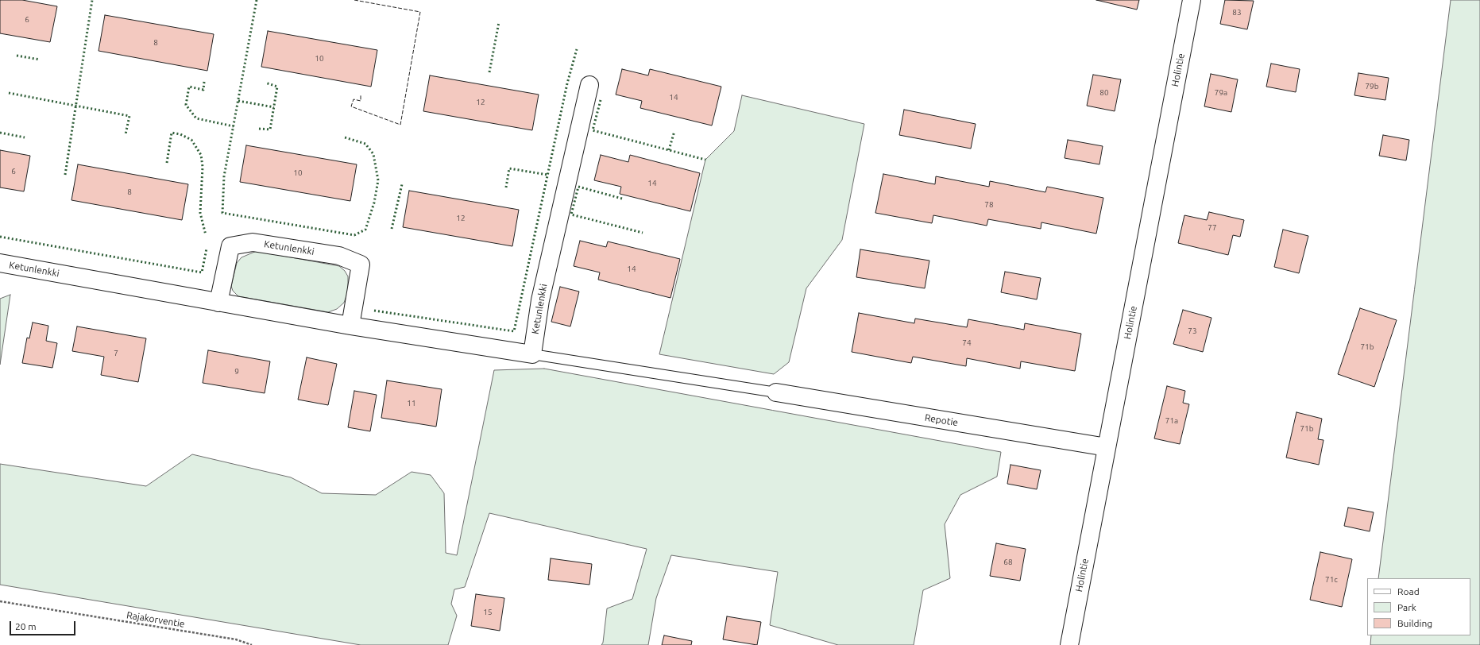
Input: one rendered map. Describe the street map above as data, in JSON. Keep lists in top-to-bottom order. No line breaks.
{"streets":{"street":["Holintie","Ketunlenkki","Repotie"],"path":["Rajakorventie"]},"crossings":[["Holintie","Repotie"]],"house_numbers":["83","6","8","10","79b","80","79a","14","12","6","10","14","8","78","12","77","14","73","74","71b","7","9","11","71a","71b","68","71c","15"],"legend":["Road","Park","Building"],"scale_bar":"20 m"}
